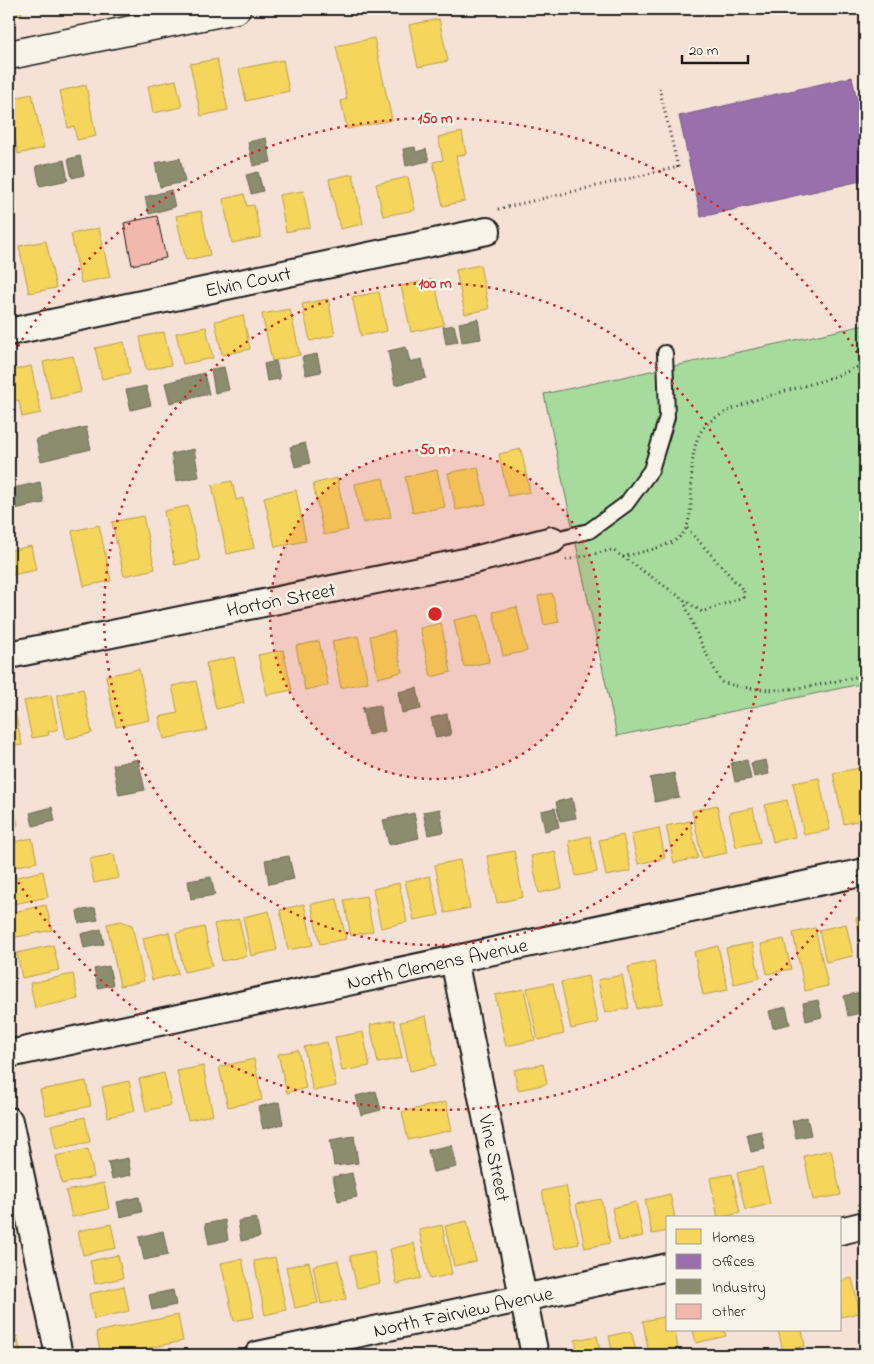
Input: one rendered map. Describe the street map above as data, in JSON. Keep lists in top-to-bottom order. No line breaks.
{"streets":{"street":["Elvin Court","Horton Street","North Clemens Avenue","Vine Street","North Fairview Avenue"]},"crossings":[["North Clemens Avenue","Vine Street"],["Vine Street","North Fairview Avenue"]],"legend":["Homes","Offices","Industry","Other"],"scale_bar":"20 m","rings":["150 m","100 m","50 m"]}
